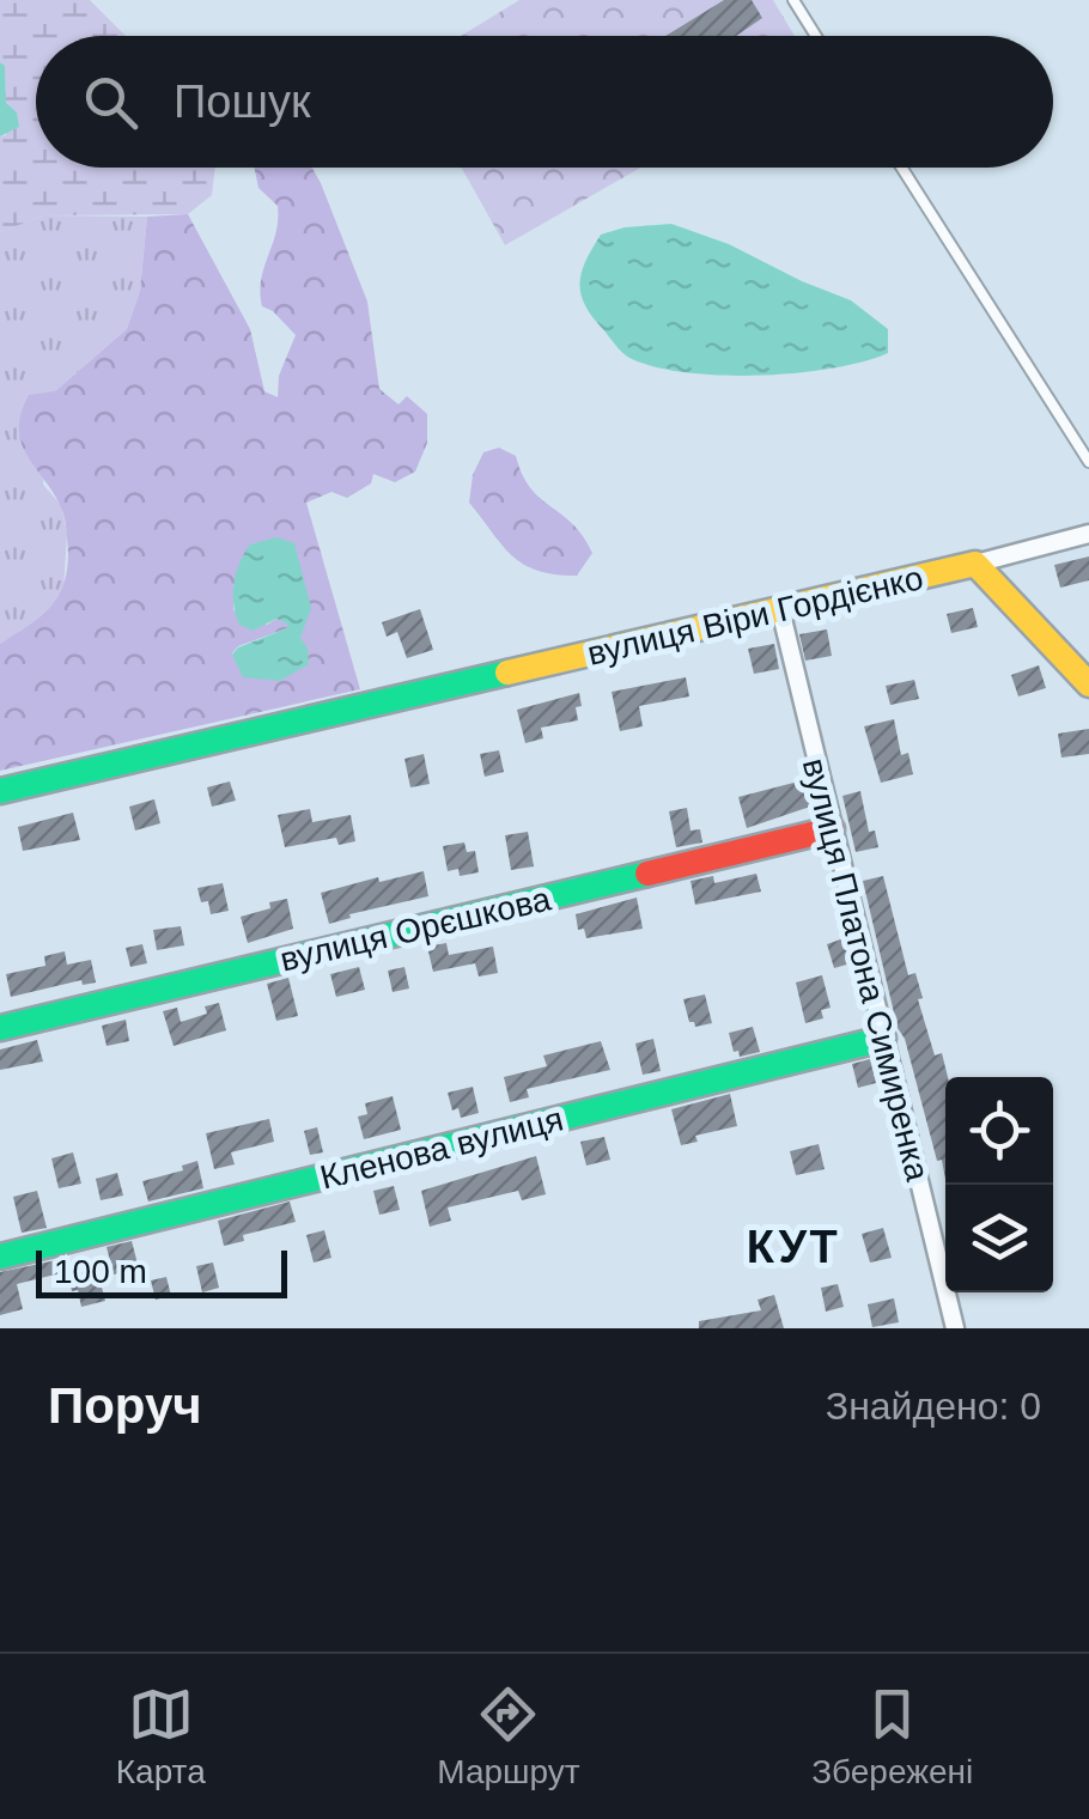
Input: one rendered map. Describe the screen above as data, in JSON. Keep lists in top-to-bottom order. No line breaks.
{"streets":{"street":["вулиця Віри Гордієнко","вулиця Орєшкова","вулиця Платона Симиренка","Кленова вулиця"]},"crossings":[["вулиця Віри Гордієнко","вулиця Платона Симиренка"],["вулиця Орєшкова","вулиця Платона Симиренка"],["вулиця Платона Симиренка","Кленова вулиця"]],"districts":["КУТ"],"scale_bar":"100 m","page":{"search":"Пошук","scale":"100 m","heading":["Поруч","Знайдено: 0"],"nav":["Карта","Маршрут","Збережені"]}}
